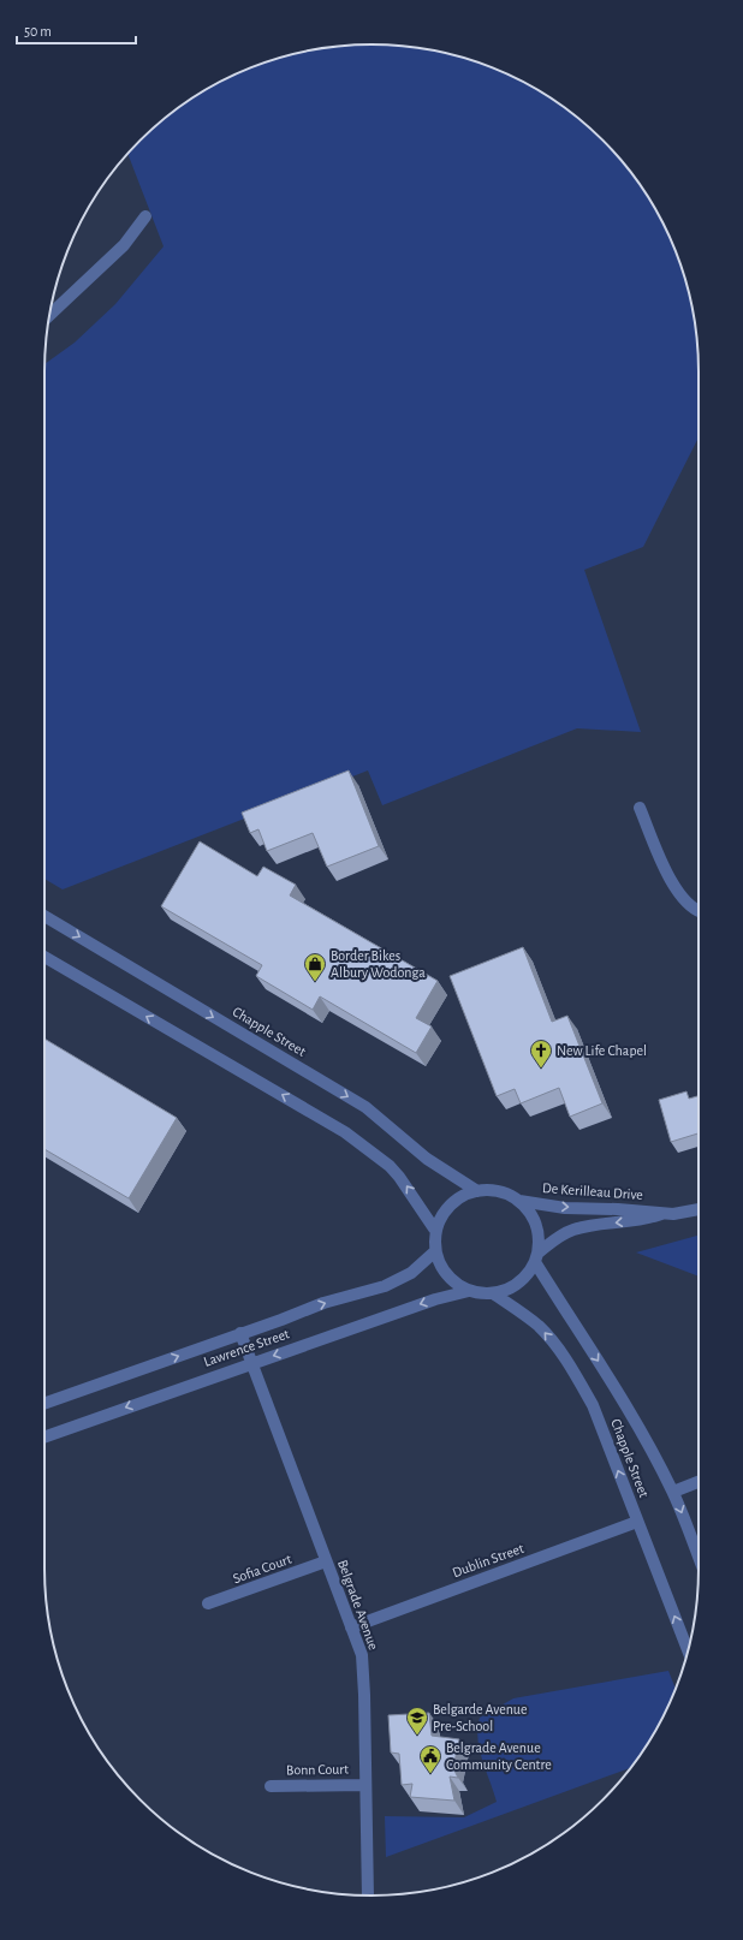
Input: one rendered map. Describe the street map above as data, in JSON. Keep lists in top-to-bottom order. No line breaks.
{"streets":{"street":["Chapple Street","De Kerilleau Drive","Lawrence Street","Dublin Street","Sofia Court","Belgrade Avenue","Bonn Court"]},"crossings":[["Chapple Street","De Kerilleau Drive"],["Chapple Street","Lawrence Street"],["Chapple Street","Dublin Street"],["De Kerilleau Drive","Lawrence Street"],["Lawrence Street","Belgrade Avenue"],["Dublin Street","Belgrade Avenue"],["Sofia Court","Belgrade Avenue"],["Belgrade Avenue","Bonn Court"]],"places":{"shop":["Border Bikes Albury Wodonga"],"church":["New Life Chapel"],"school or university":["Belgarde Avenue Pre-School"],"public building":["Belgrade Avenue Community Centre"]},"scale_bar":"50 m"}
